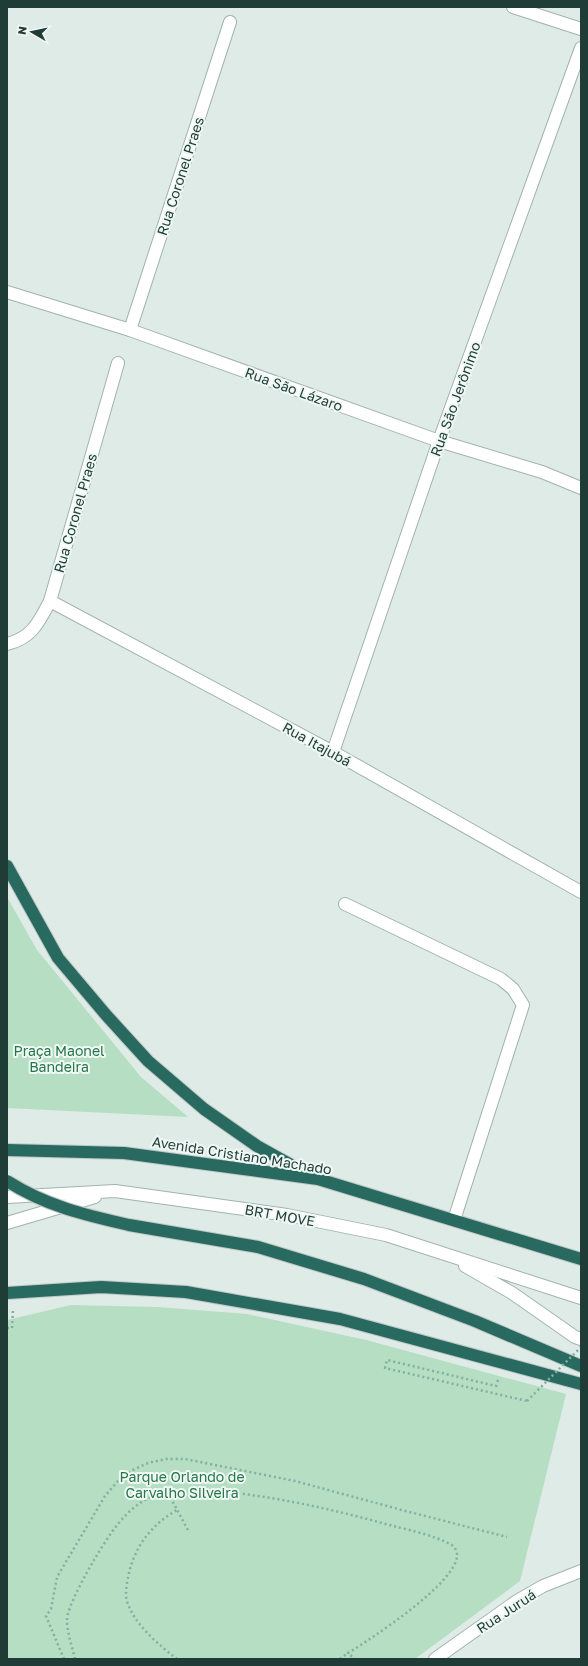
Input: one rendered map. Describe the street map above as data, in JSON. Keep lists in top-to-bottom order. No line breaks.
{"streets":{"highway":["Avenida Cristiano Machado"],"street":["Rua Coronel Praes","Rua São Lázaro","Rua São Jerônimo","Rua Itajubá","BRT MOVE","Rua Juruá"]},"crossings":[["Rua Coronel Praes","Rua São Lázaro"],["Rua Coronel Praes","Rua Itajubá"],["Rua São Lázaro","Rua São Jerônimo"],["Rua São Jerônimo","Rua Itajubá"]],"parks":["Praça Maonel Bandeira","Parque Orlando de Carvalho Silveira"],"north":"left"}
